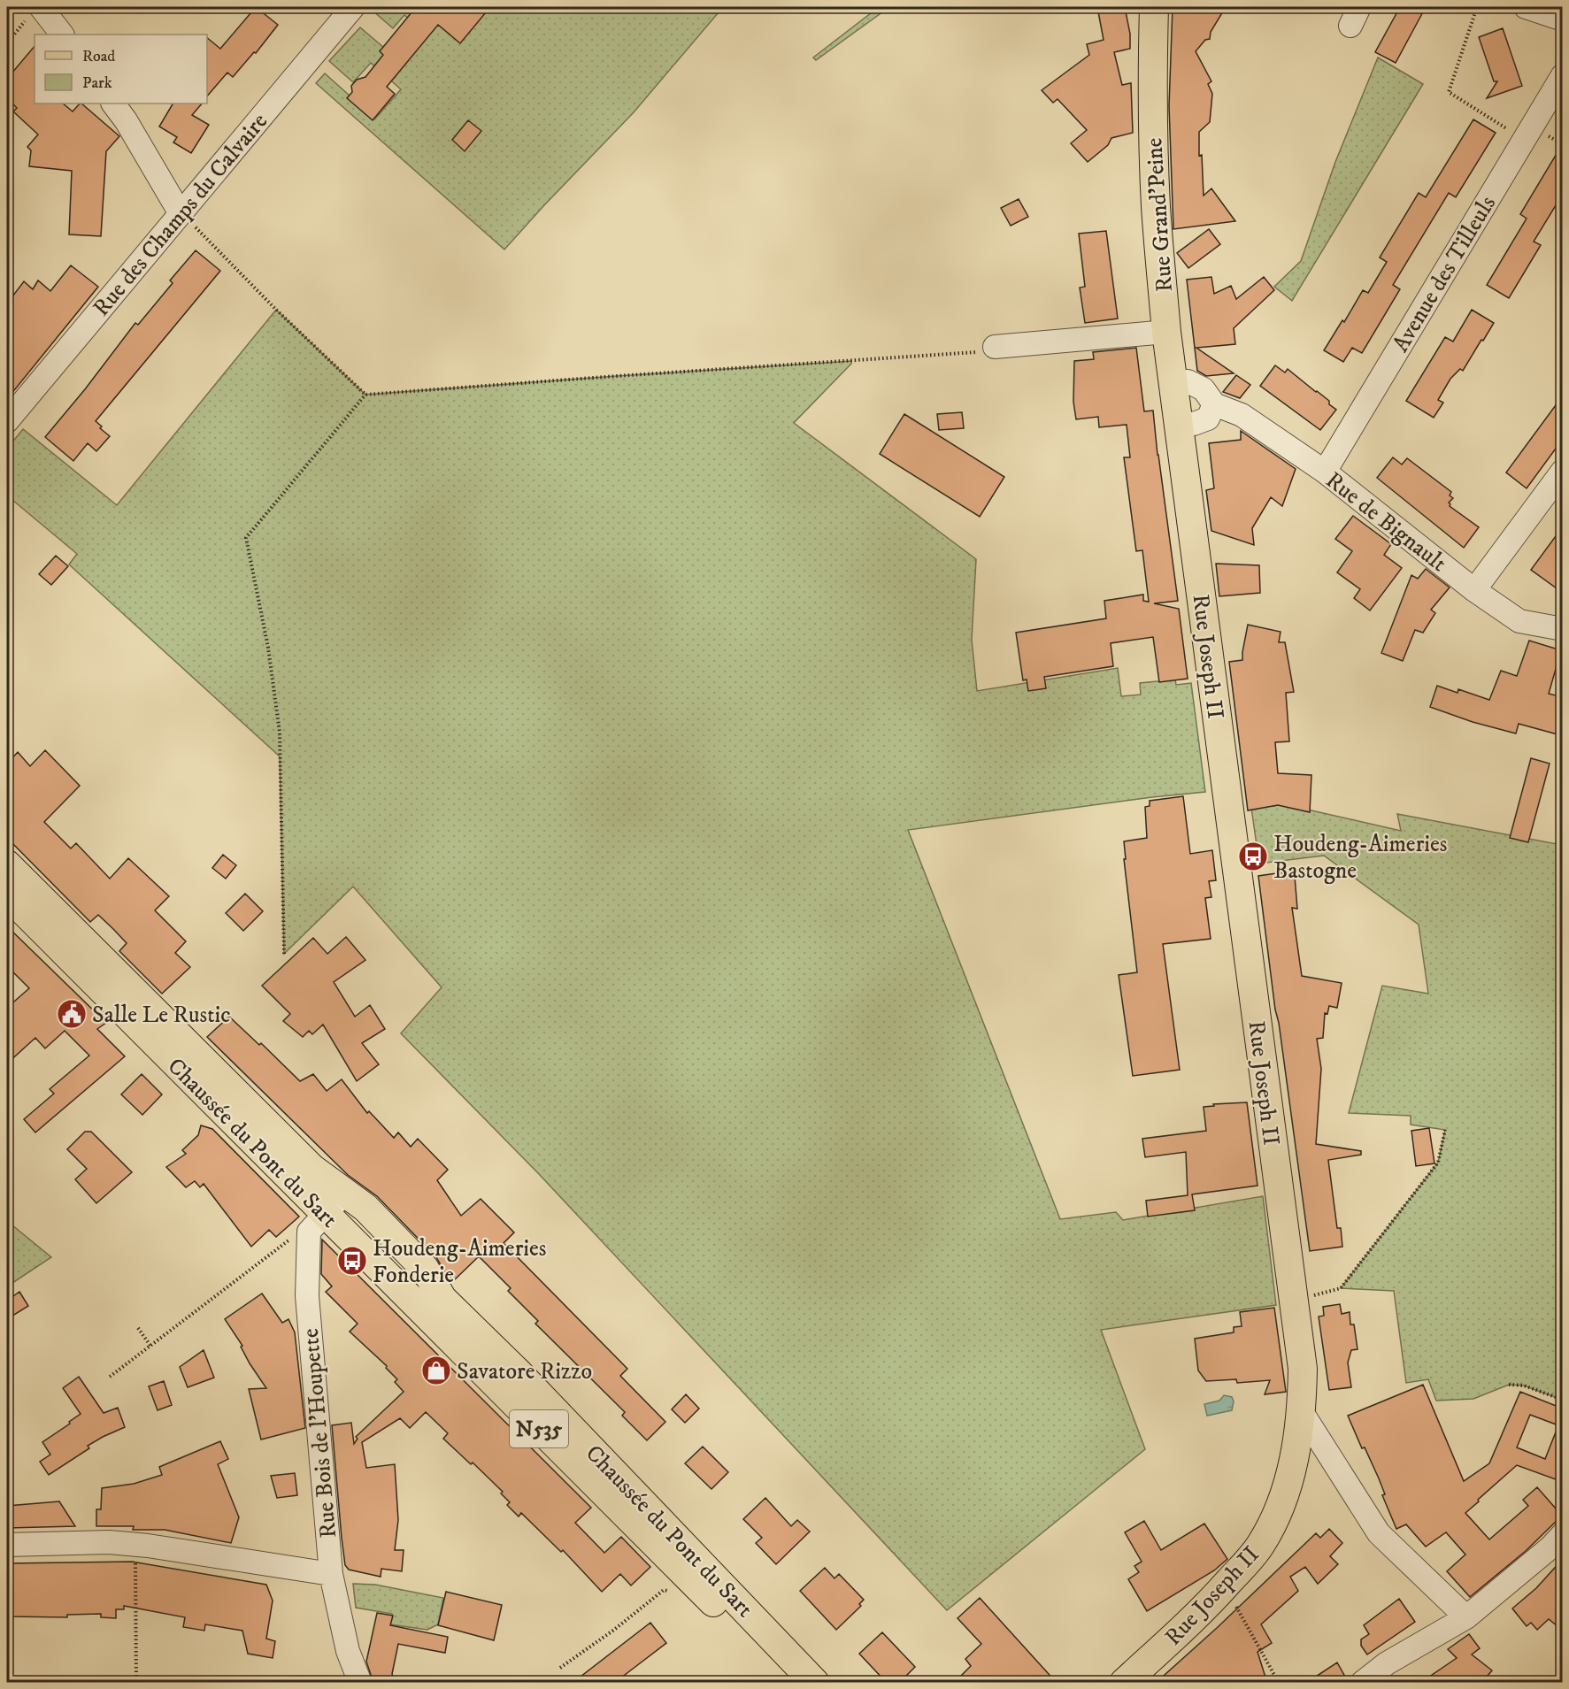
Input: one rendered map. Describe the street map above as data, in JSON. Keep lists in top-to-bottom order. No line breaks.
{"streets":{"main road":["Rue Grand'Peine","Rue Joseph II","Chaussée du Pont du Sart","N535"],"street":["Rue des Champs du Calvaire","Avenue des Tilleuls","Rue de Bignault","Rue Bois de l'Houpette"]},"crossings":[["Rue Grand'Peine","Rue de Bignault"],["Rue Grand'Peine","Rue Joseph II"],["Avenue des Tilleuls","Rue de Bignault"],["Chaussée du Pont du Sart","Rue Bois de l'Houpette"]],"places":{"bus stop":["Houdeng-Aimeries Bastogne","Houdeng-Aimeries Fonderie"],"public building":["Salle Le Rustic"],"shop":["Savatore Rizzo"]},"legend":["Road","Park"]}
